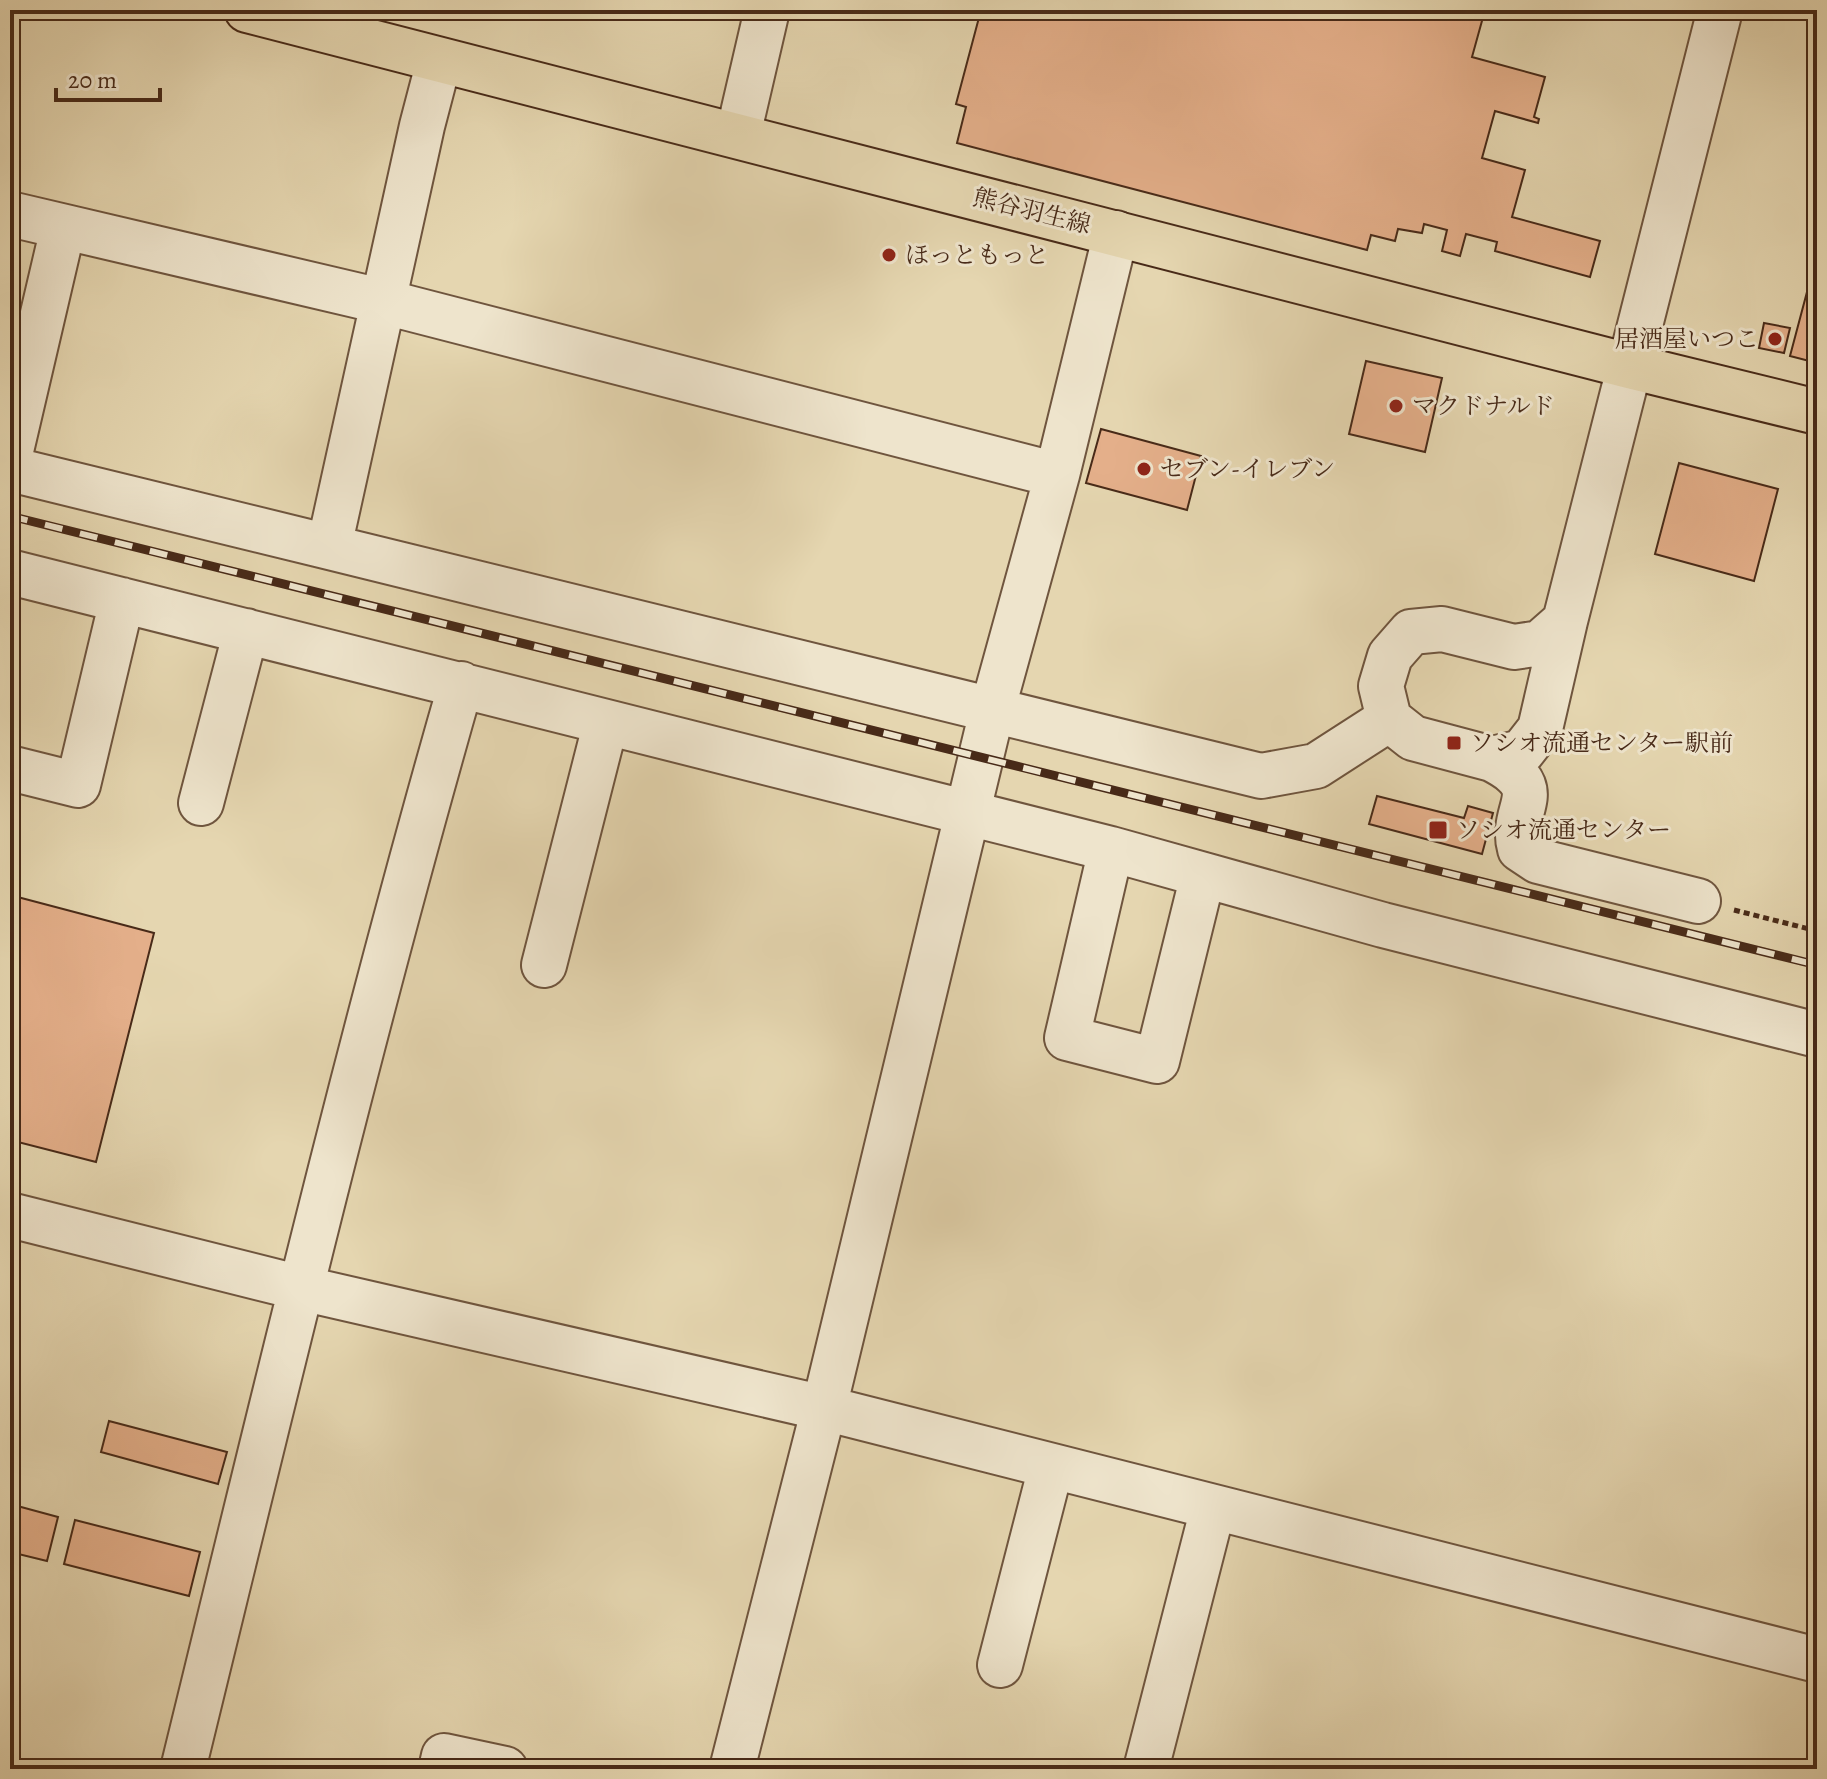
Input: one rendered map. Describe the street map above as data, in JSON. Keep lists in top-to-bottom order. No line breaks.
{"streets":{"main road":["熊谷羽生線"]},"places":{"other":["ほっともっと","居酒屋いつこ","マクドナルド","セブン-イレブン"],"transit":["ソシオ流通センター駅前","ソシオ流通センター"]},"scale_bar":"20 m"}
